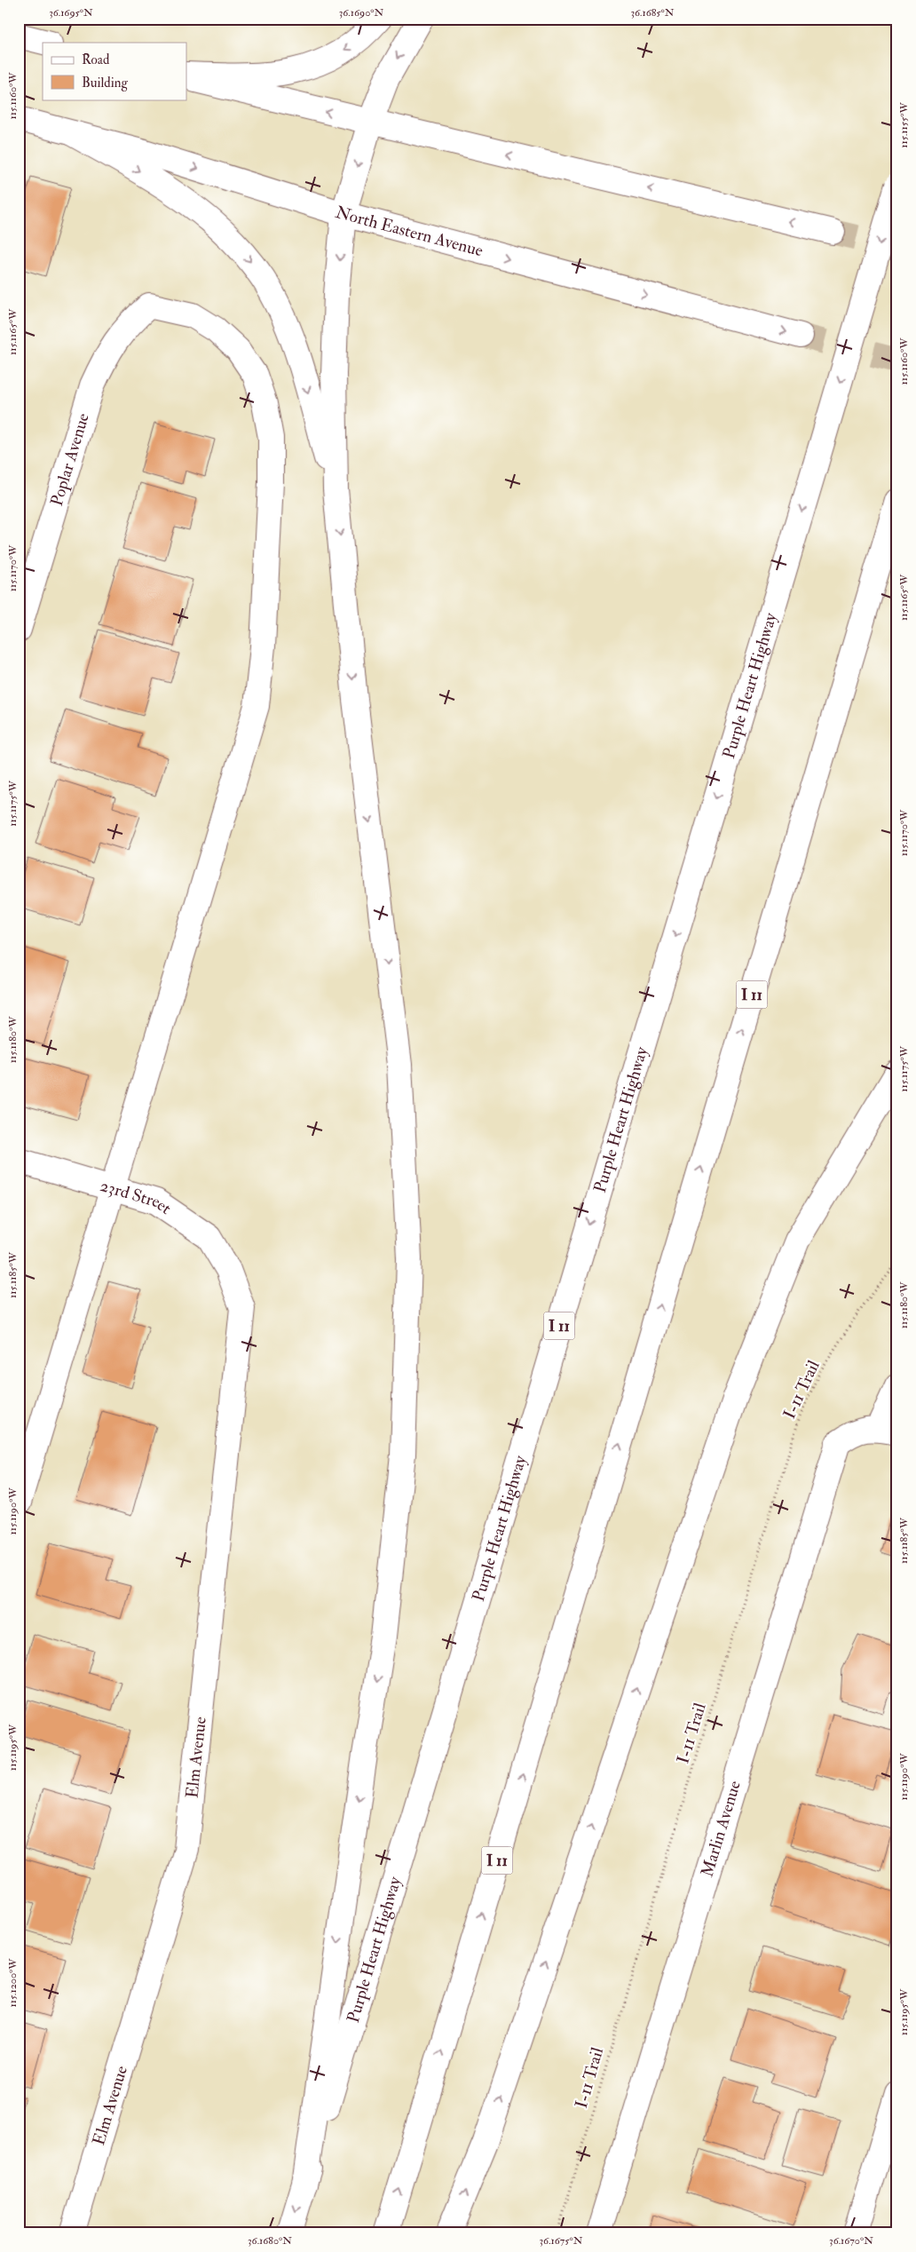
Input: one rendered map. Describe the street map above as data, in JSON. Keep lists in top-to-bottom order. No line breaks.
{"streets":{"main road":["North Eastern Avenue","Poplar Avenue","Purple Heart Highway","I 11","23rd Street","Elm Avenue","Marlin Avenue"],"path":["I-11 Trail"]},"crossings":[["Poplar Avenue","23rd Street"],["23rd Street","Elm Avenue"]],"legend":["Road","Building"],"coordinates":["36.1695°N","36.1690°N","36.1685°N","115.1160°W","115.1155°W","115.1165°W","115.1170°W","115.1175°W","115.1180°W","115.1185°W","115.1190°W","115.1195°W","115.1200°W","36.1680°N","36.1675°N","36.1670°N"]}
